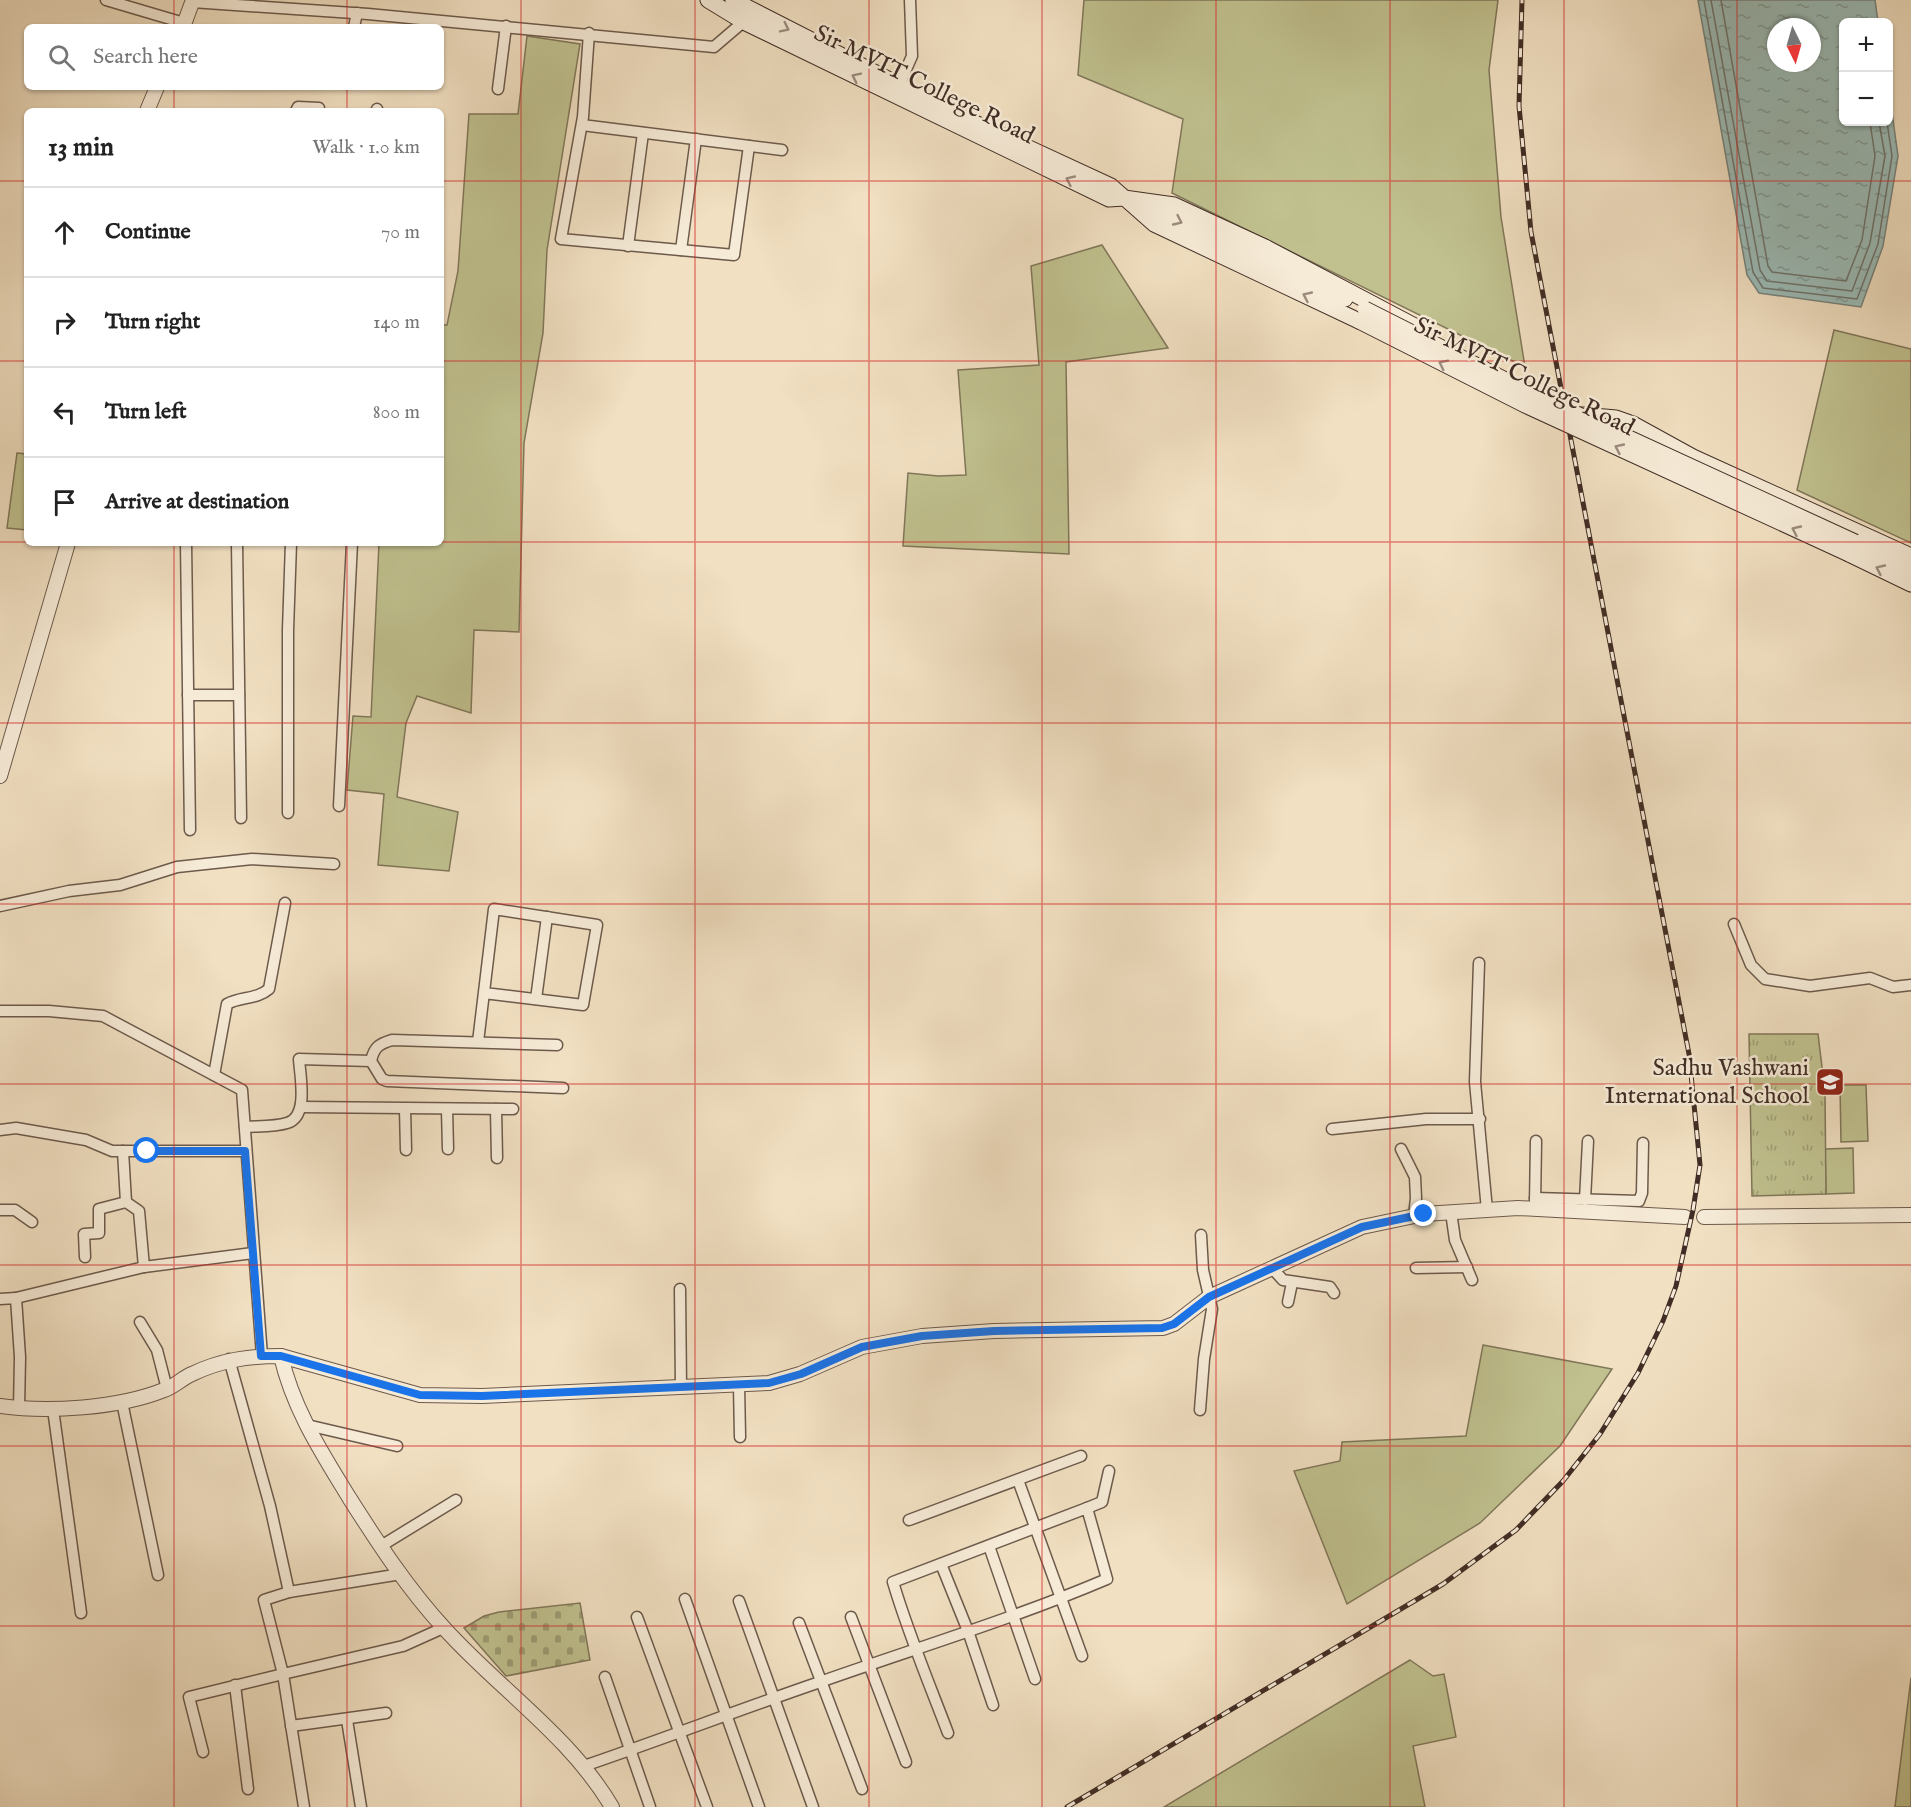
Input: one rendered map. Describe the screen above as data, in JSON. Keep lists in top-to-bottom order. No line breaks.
{"streets":{"main road":["Sir MVIT College Road"]},"places":{"school or university":["Sadhu Vashwani International School"]},"north":"bottom","page":{"map_buttons":["+","−"],"search":"Search here","heading":["13 min","Walk · 1.0 km"],"list":[["Continue","70 m"],["Turn right","140 m"],["Turn left","800 m"],"Arrive at destination"]}}
